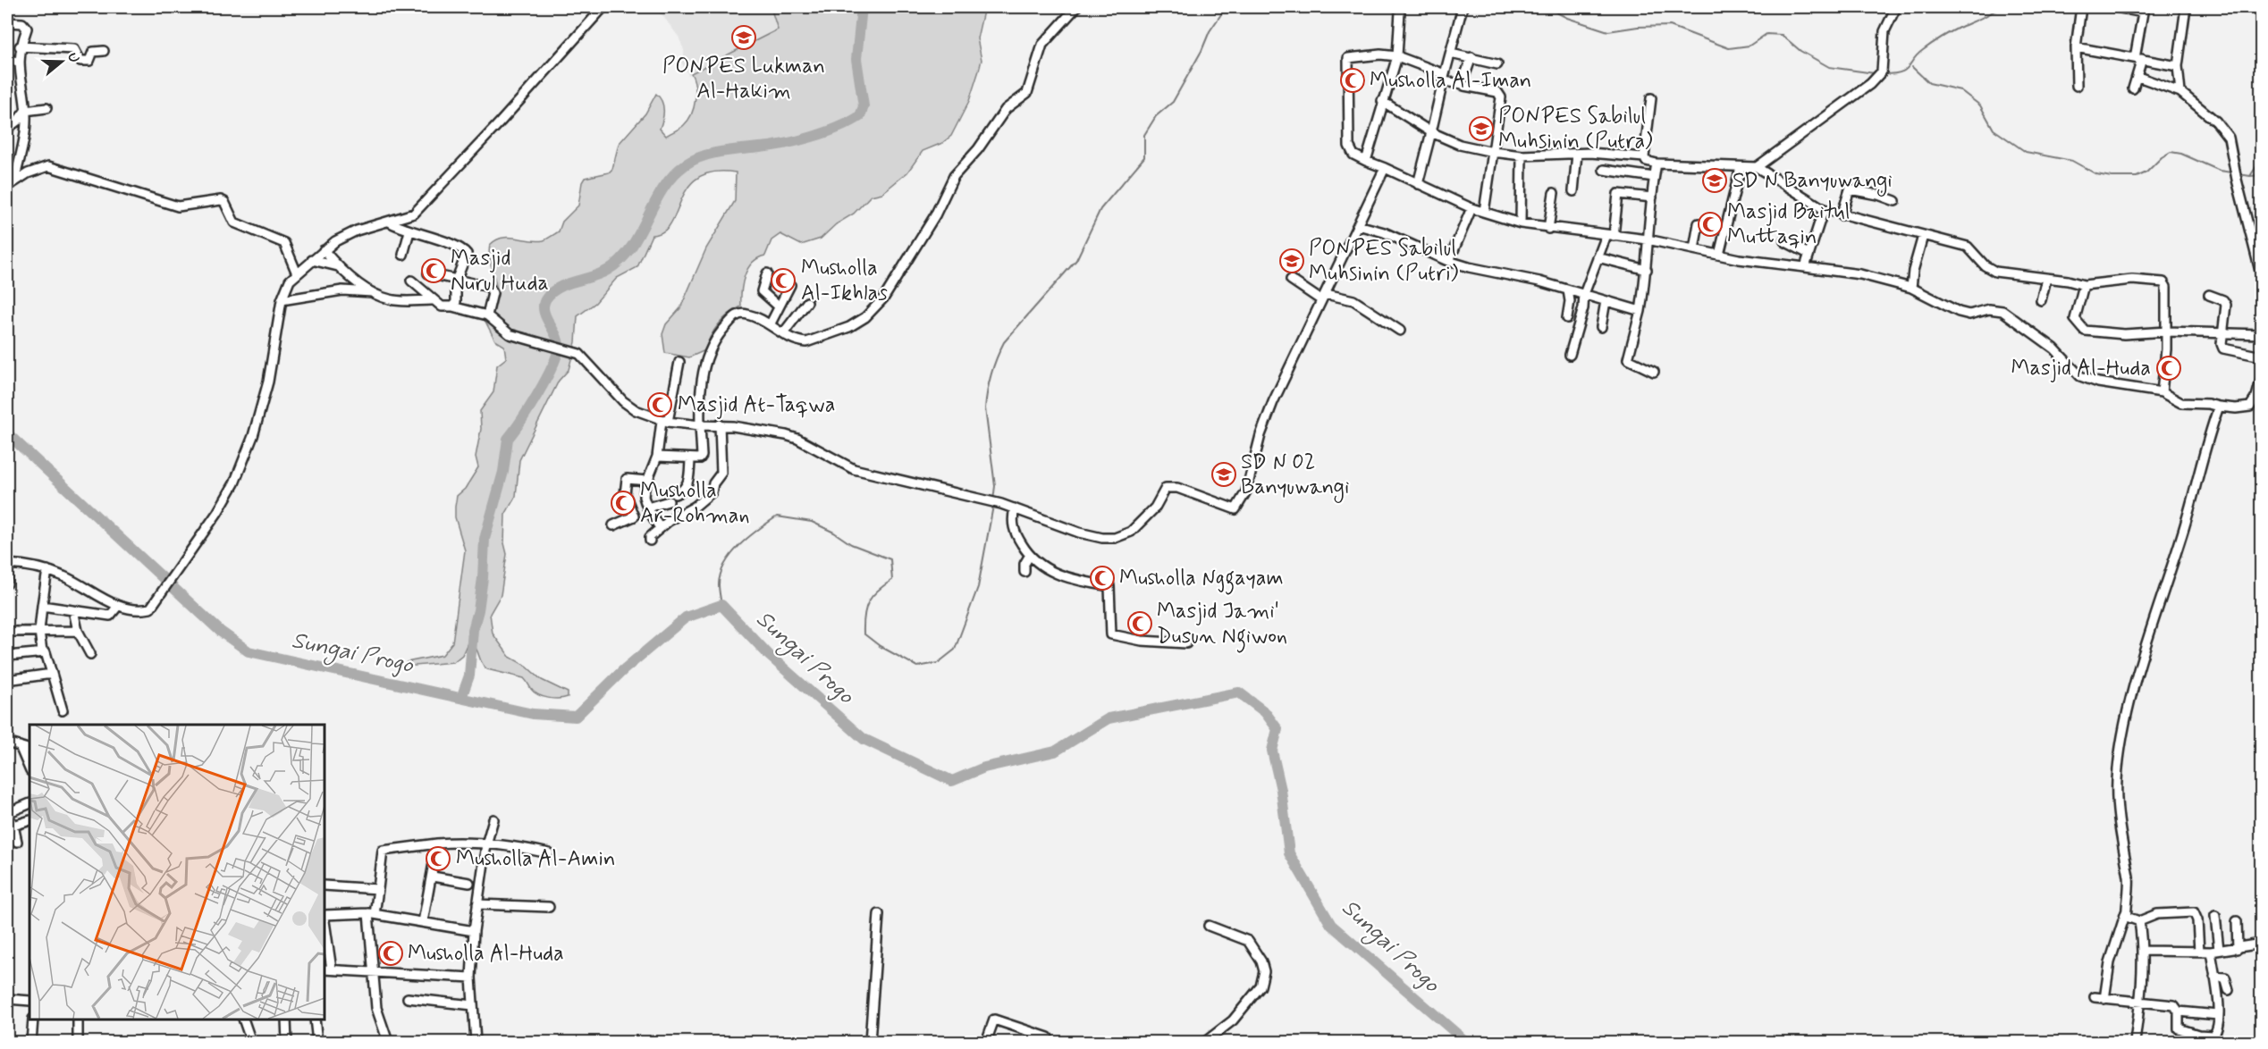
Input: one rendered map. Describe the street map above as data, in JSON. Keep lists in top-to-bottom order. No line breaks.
{"water":["Sungai Progo"],"places":{"school or university":["PONPES Lukman Al-Hakim","PONPES Sabilul Muhsinin (Putra)","SD N Banyuwangi","PONPES Sabilul Muhsinin (Putri)","SD N 02 Banyuwangi"],"mosque":["Musholla Al-Iman","Masjid Baitul Muttaqin","Masjid Nurul Huda","Musholla Al-Ikhlas","Masjid Al-Huda","Masjid At-Taqwa","Musholla Ar-Rohman","Musholla Nggayam","Masjid Jami' Dusun Ngiwon","Musholla Al-Amin","Musholla Al-Huda"]},"north":"right"}
